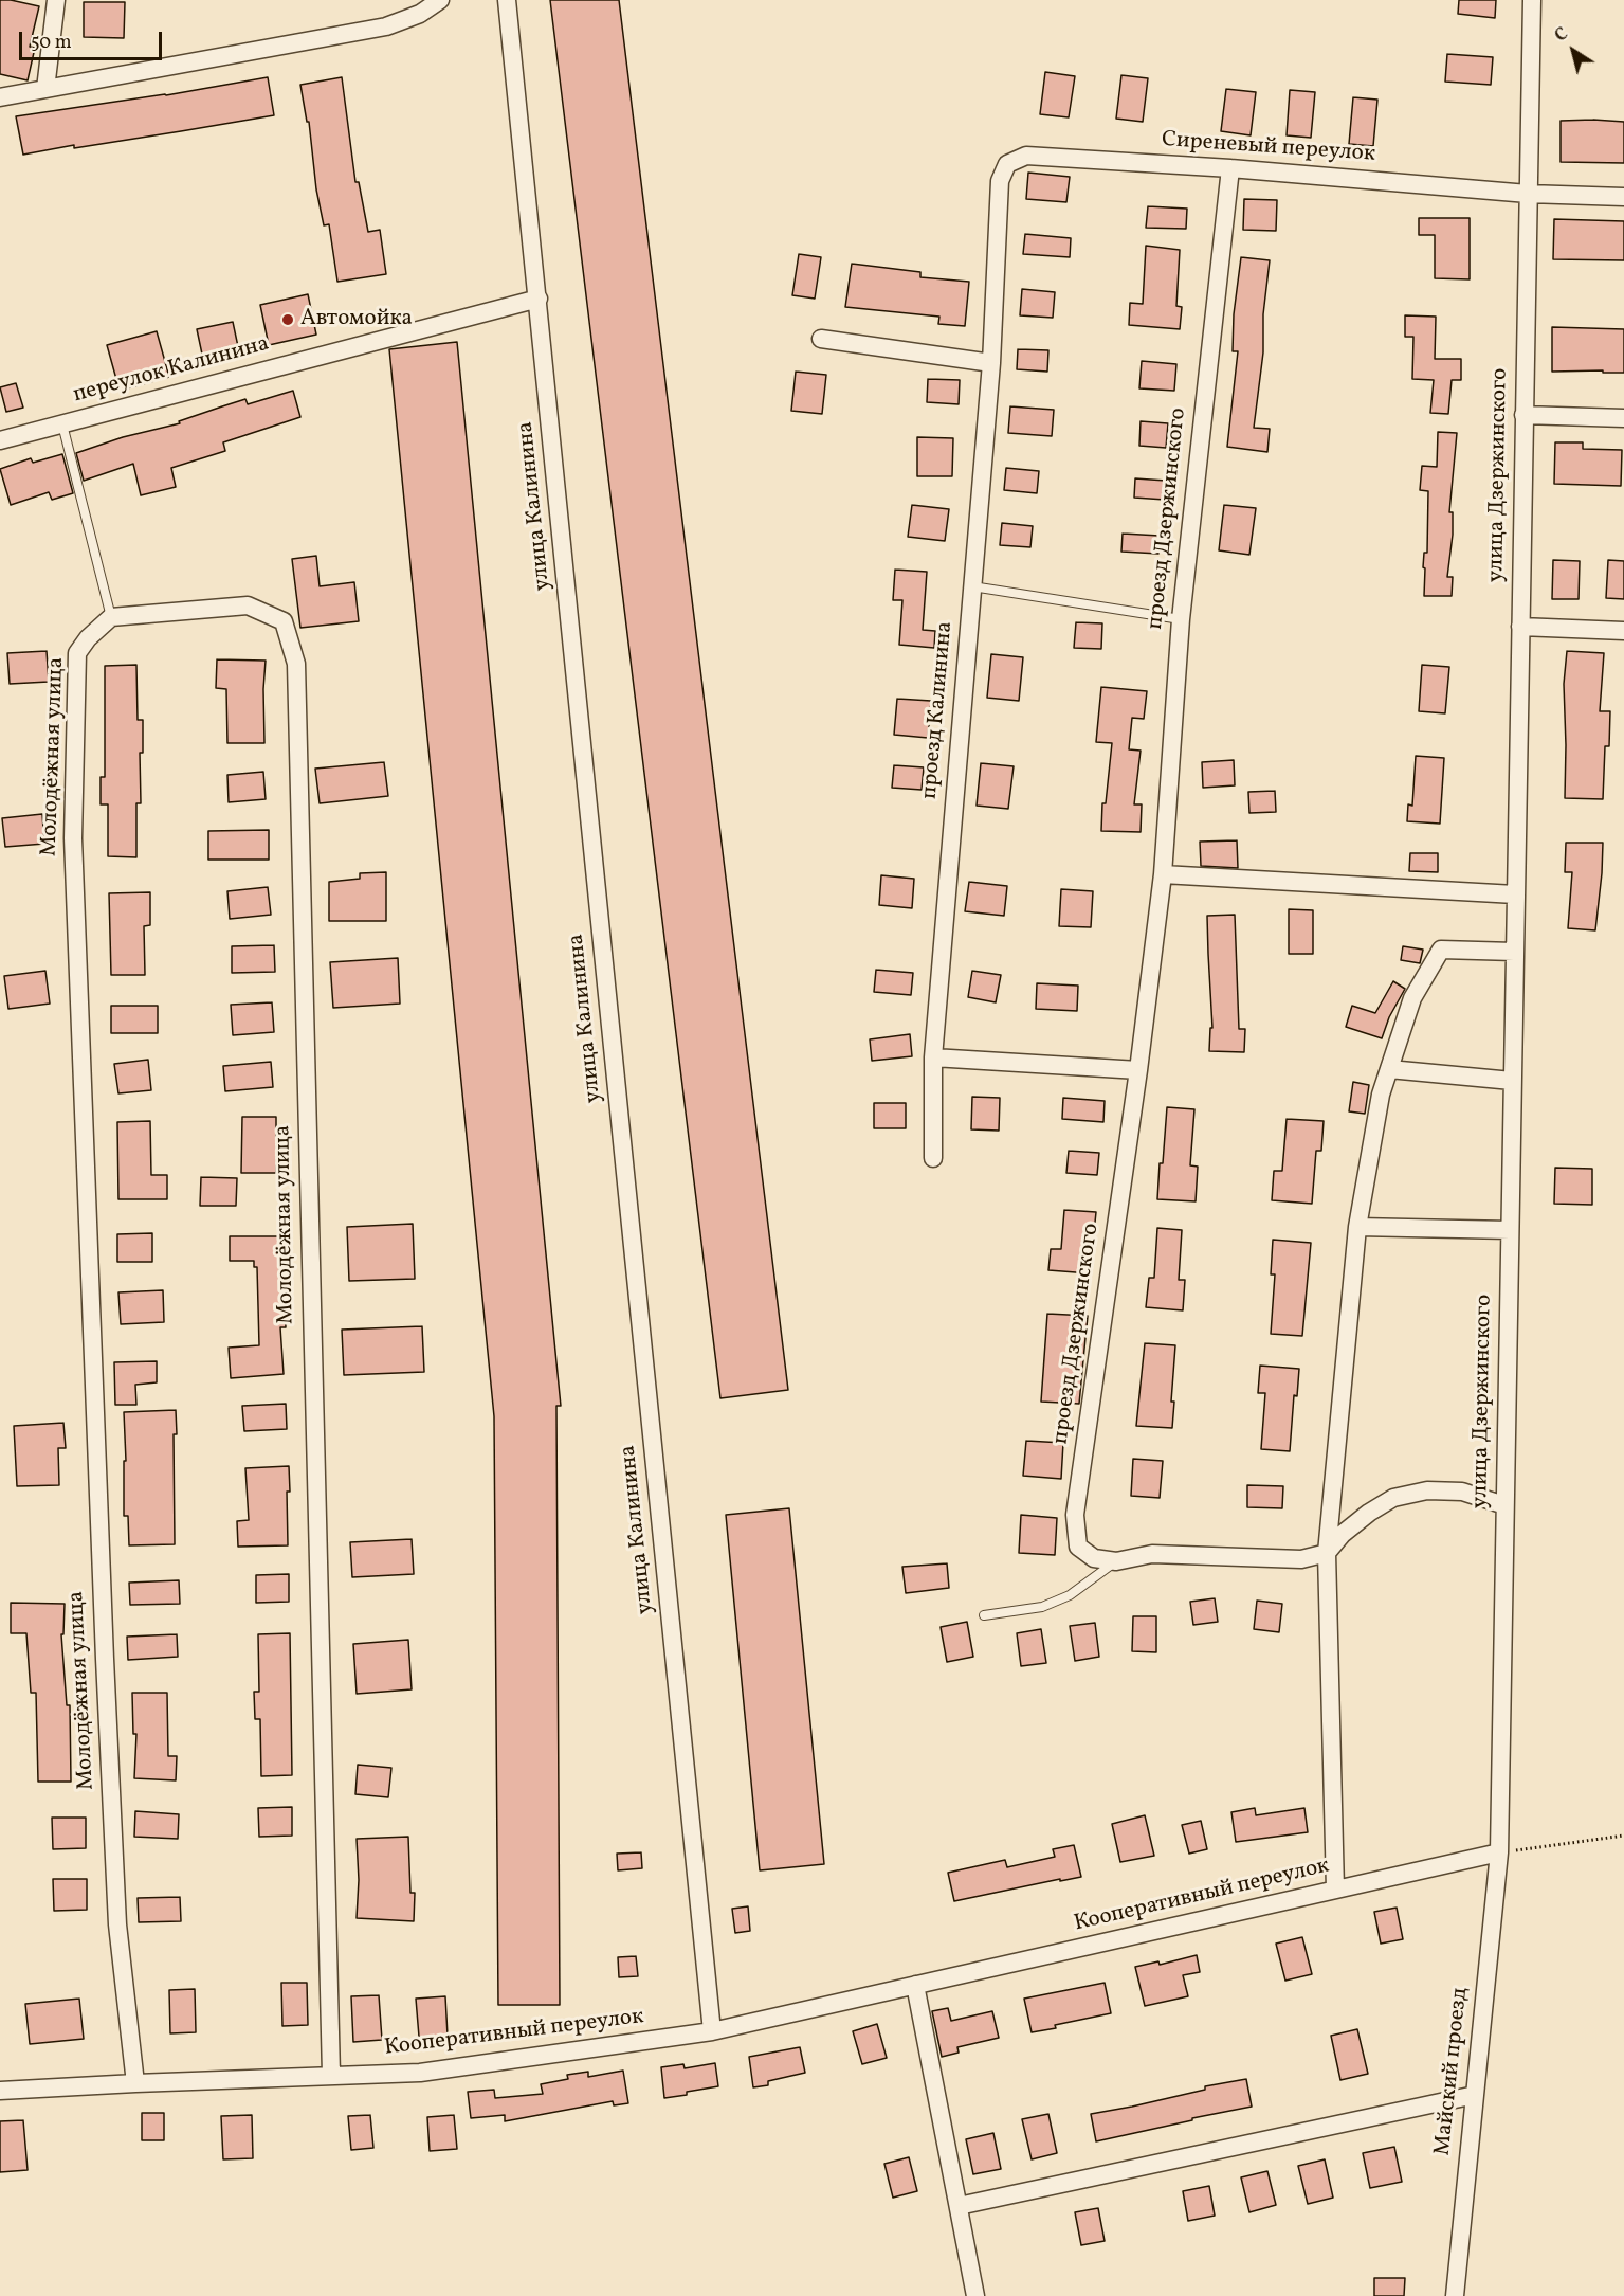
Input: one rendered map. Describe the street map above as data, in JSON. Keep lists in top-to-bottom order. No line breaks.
{"streets":{"street":["Сиреневый переулок","переулок Калинина","улица Дзержинского","улица Калинина","проезд Дзержинского","проезд Калинина","Молодёжная улица","Кооперативный переулок","Майский проезд"]},"crossings":[["Сиреневый переулок","улица Дзержинского"],["Сиреневый переулок","проезд Дзержинского"],["Сиреневый переулок","проезд Калинина"],["переулок Калинина","улица Калинина"],["улица Дзержинского","Кооперативный переулок"],["улица Дзержинского","Майский проезд"],["улица Калинина","Кооперативный переулок"],["Молодёжная улица","Кооперативный переулок"],["Кооперативный переулок","Майский проезд"]],"places":["Автомойка"],"scale_bar":"50 m","north":"top left"}
